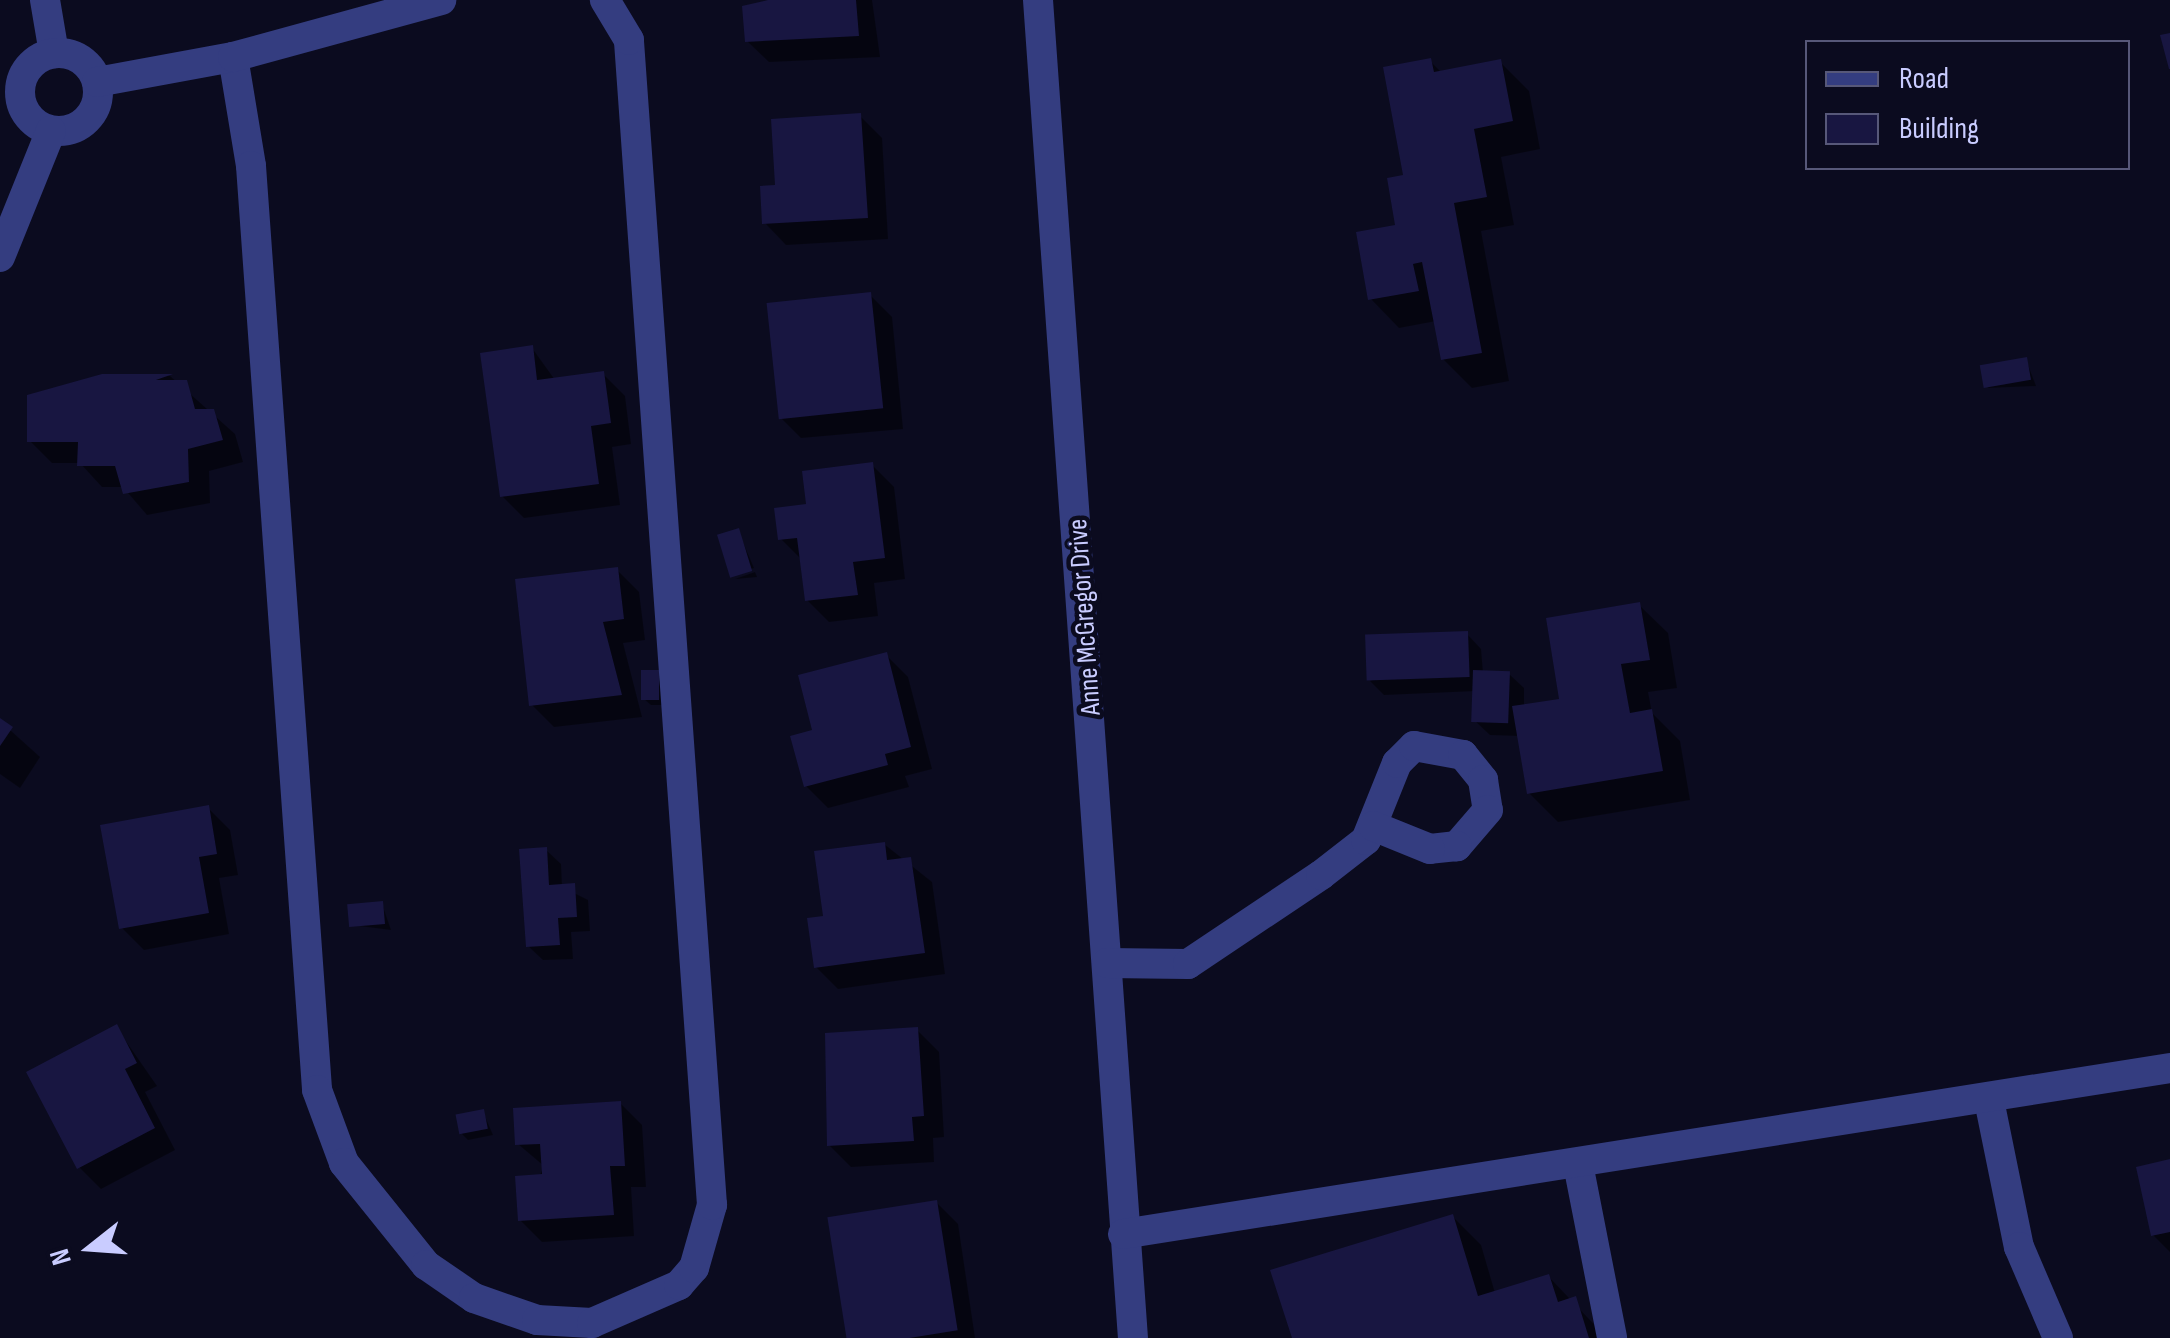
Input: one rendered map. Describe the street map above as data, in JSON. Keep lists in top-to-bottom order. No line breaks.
{"streets":{"street":["Anne McGregor Drive"]},"legend":["Road","Building"],"north":"left"}
